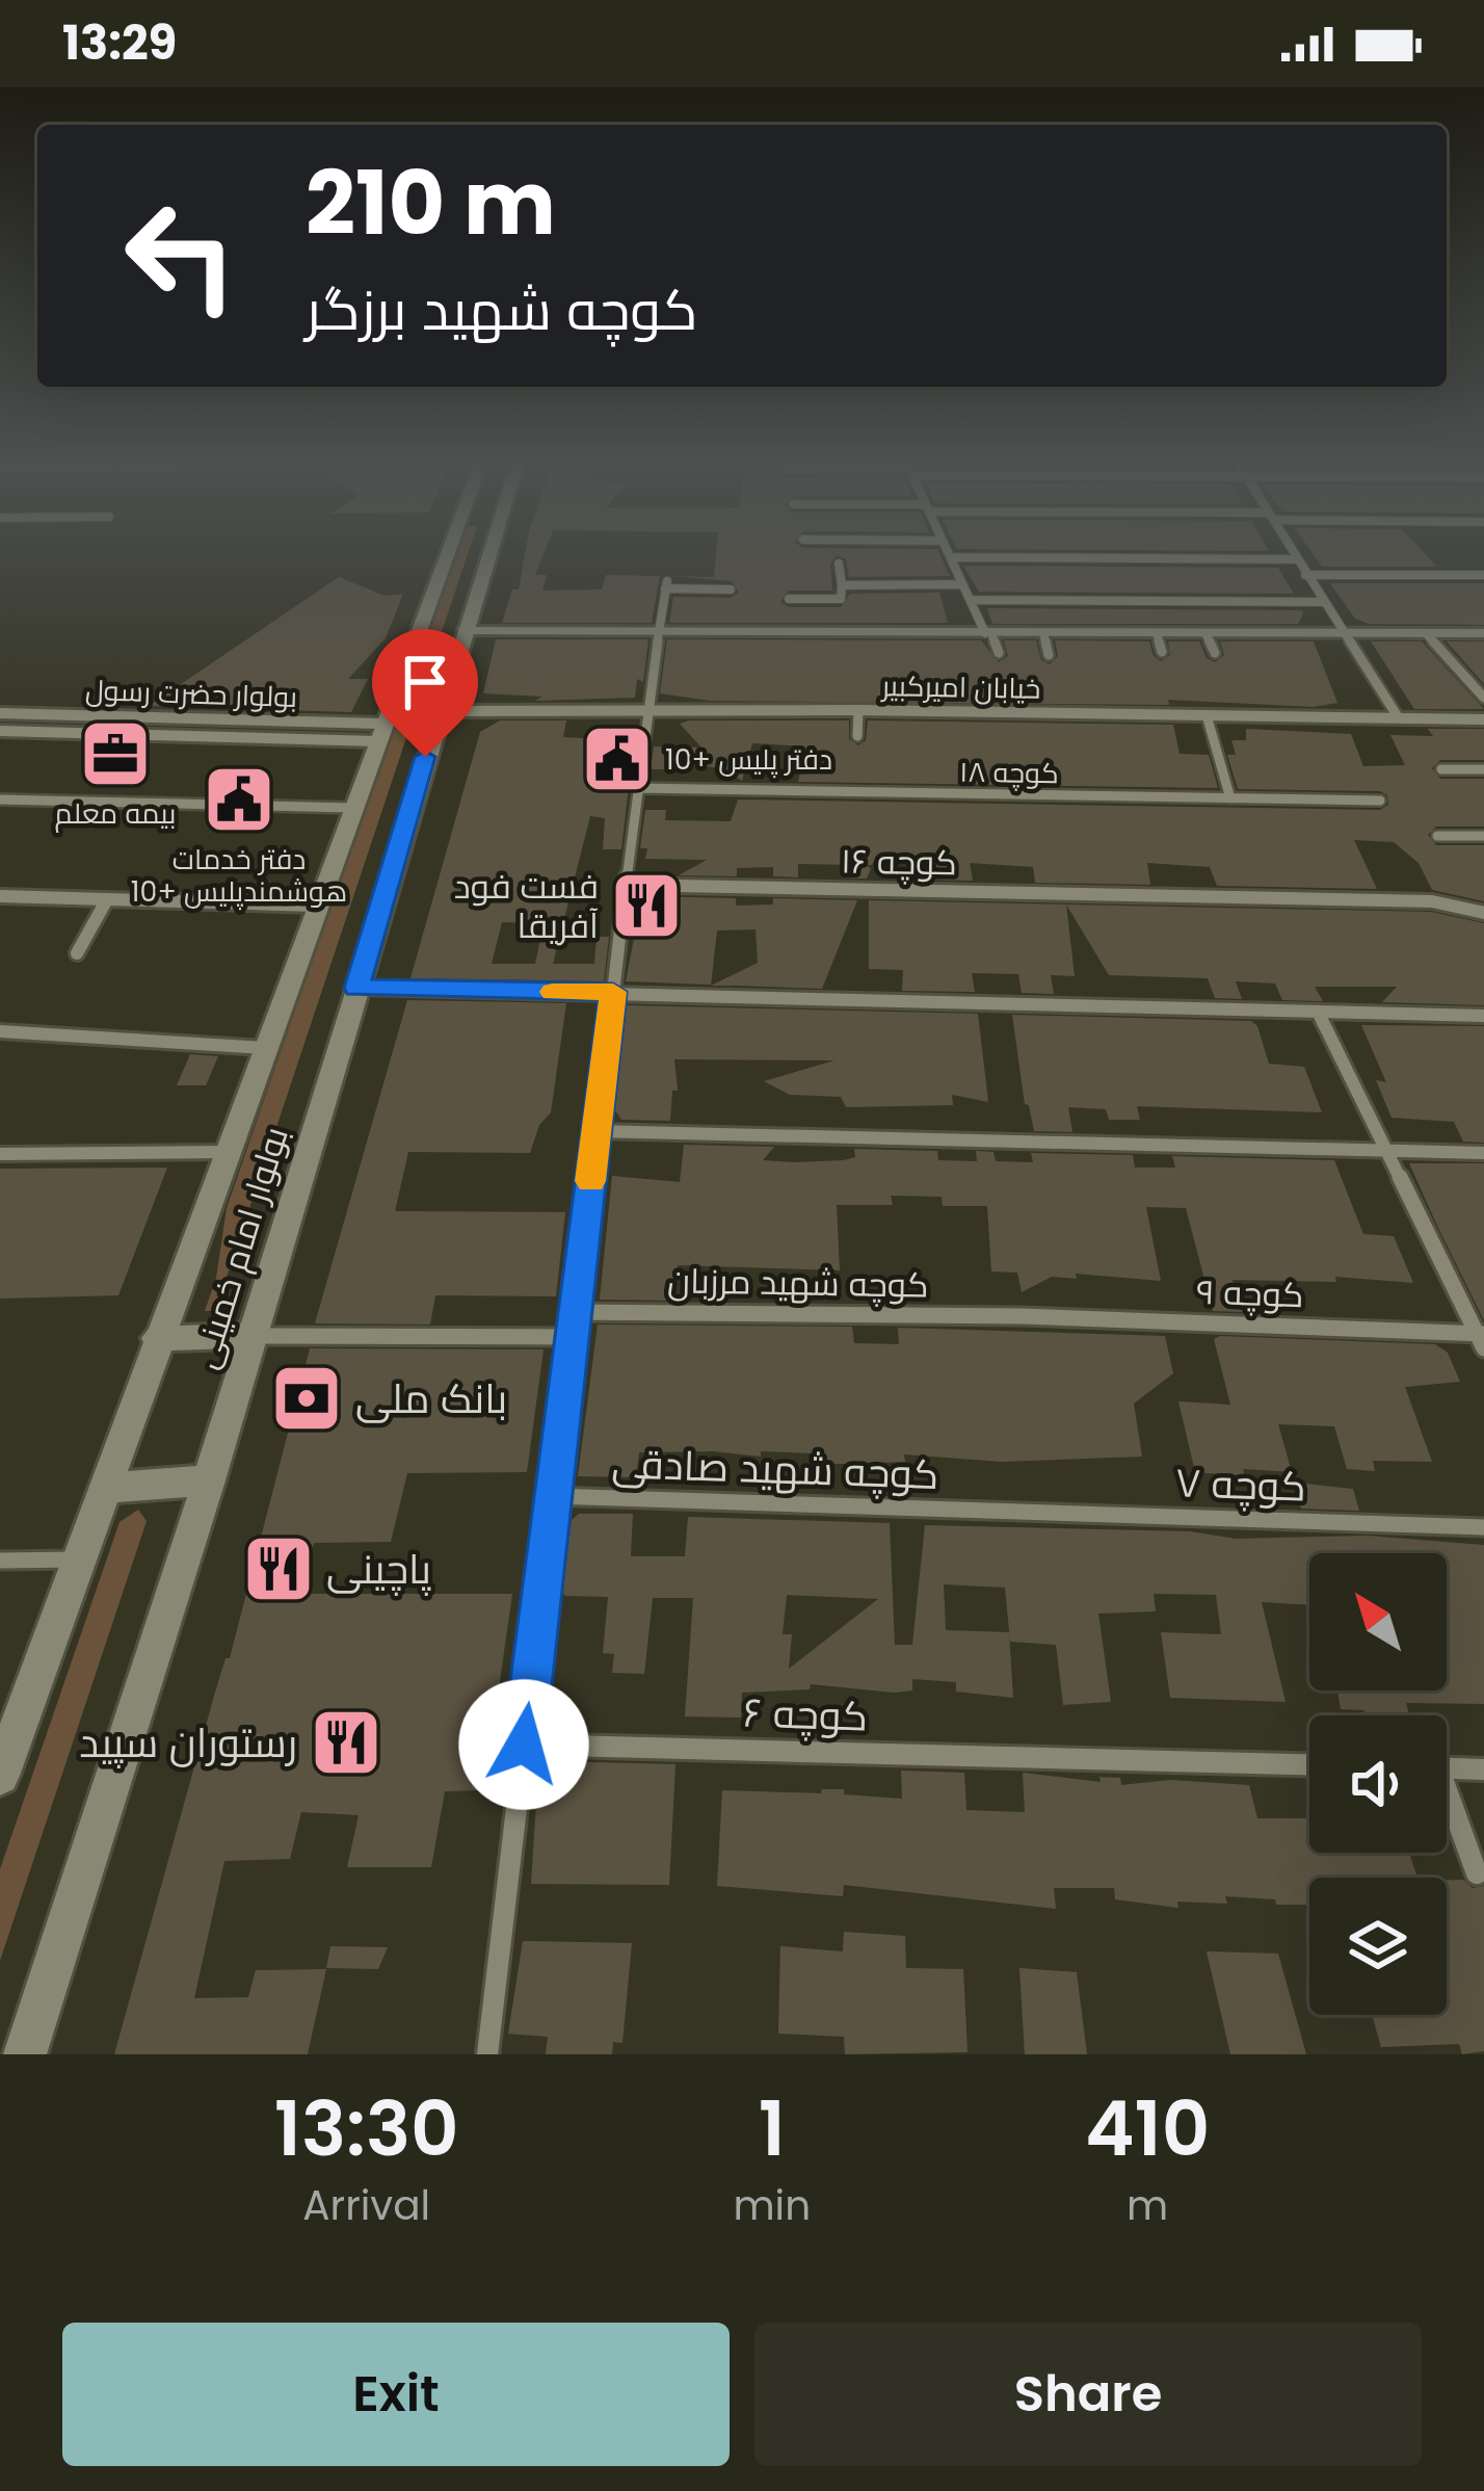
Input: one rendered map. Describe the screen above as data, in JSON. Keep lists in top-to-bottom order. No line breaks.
{"streets":{"main road":["بولوار امام خمینی"],"street":["خیابان امیرکبیر","بولوار حضرت رسول","کوچه ۱۸","کوچه ۱۶","کوچه شهید مرزبان","کوچه ۹","کوچه شهید صادقی","کوچه ۷","کوچه ۶"]},"crossings":[["خیابان امیرکبیر","بولوار امام خمینی"],["بولوار حضرت رسول","بولوار امام خمینی"],["کوچه شهید مرزبان","کوچه ۹"],["کوچه شهید صادقی","کوچه ۷"]],"places":{"office":["بیمه معلم"],"public building":["دفتر پلیس +10","دفتر خدمات هوشمندپلیس +10"],"restaurant":["فست فود آفریقا","پاچینی","رستوران سپید"],"bank":["بانک ملی"]},"north":"top left","page":{"status":"13:29","turn":["210 m","کوچه شهید برزگر"],"eta":["13:30","Arrival","1","min","410","m"],"buttons":["Exit","Share"]}}
